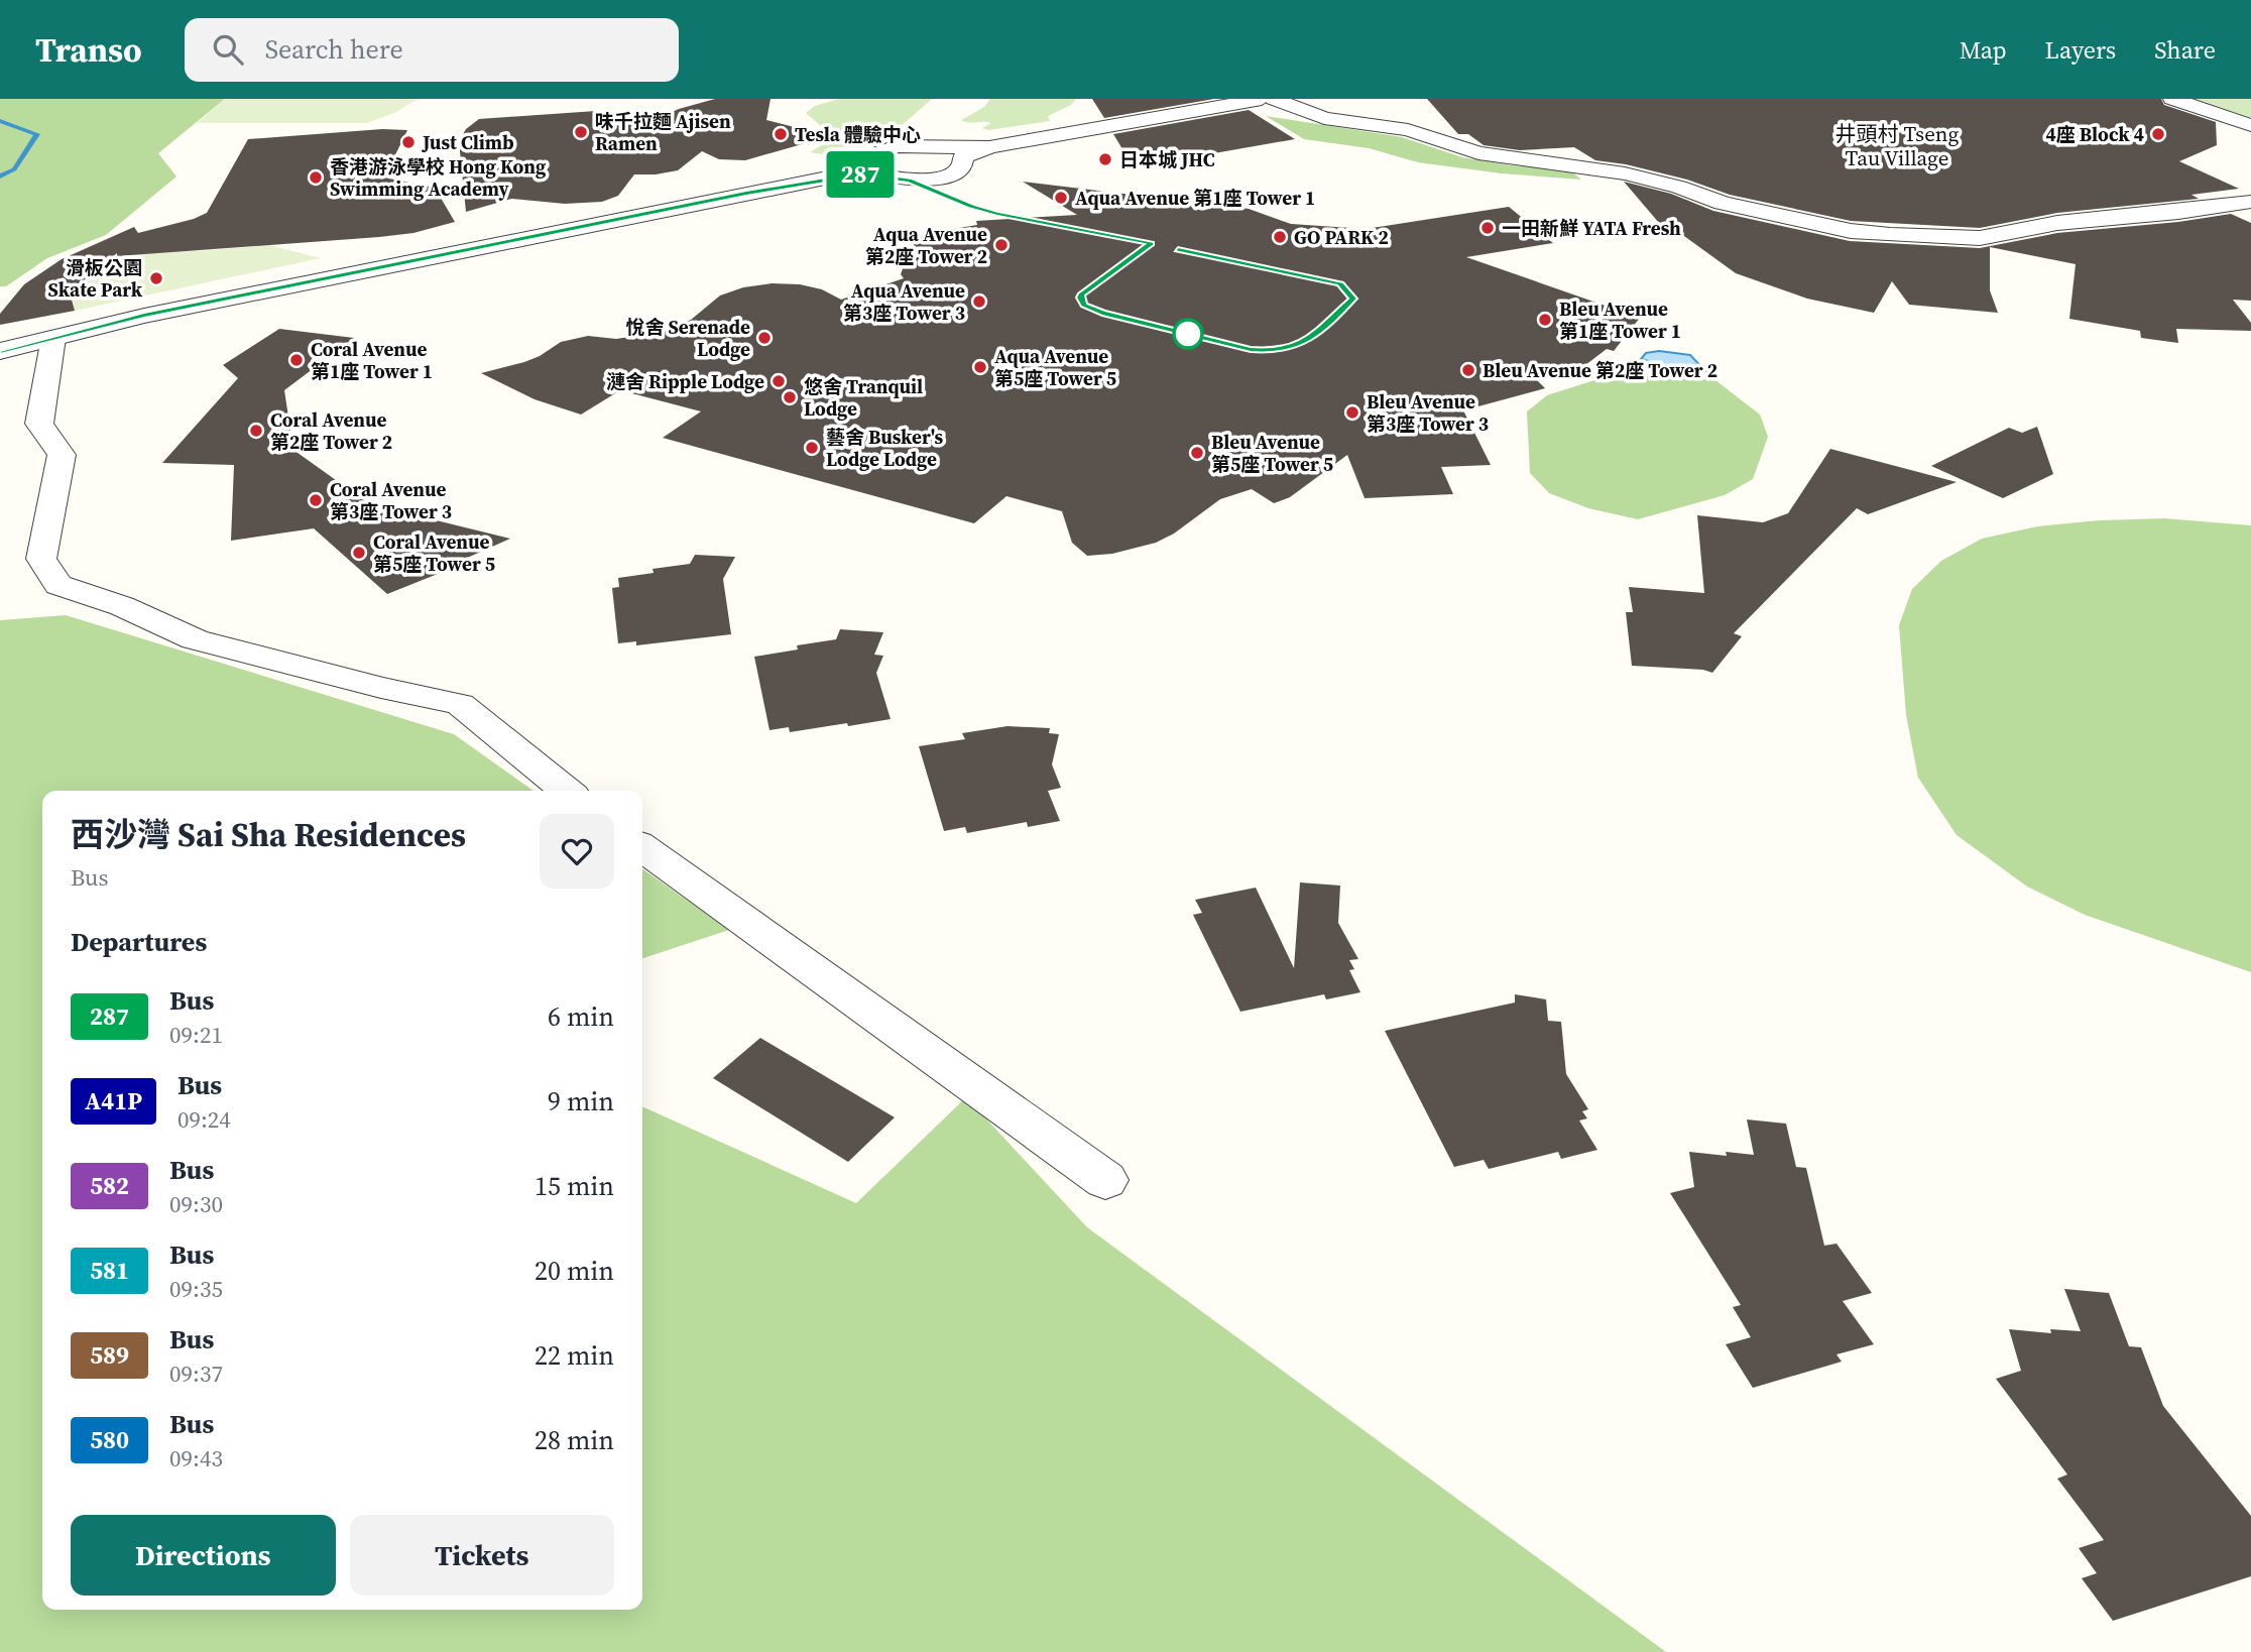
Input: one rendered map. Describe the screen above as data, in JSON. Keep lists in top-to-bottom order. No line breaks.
{"districts":["井頭村 Tseng Tau Village"],"places":["味千拉麵 Ajisen Ramen","Tesla 體驗中心","4座 Block 4","Just Climb","日本城 JHC","香港游泳學校 Hong Kong Swimming Academy","Aqua Avenue 第1座 Tower 1","一田新鮮 YATA Fresh","GO PARK 2","Aqua Avenue 第2座 Tower 2","滑板公園 Skate Park","Aqua Avenue 第3座 Tower 3","Bleu Avenue 第1座 Tower 1","悅舍 Serenade Lodge","Coral Avenue 第1座 Tower 1","Aqua Avenue 第5座 Tower 5","Bleu Avenue 第2座 Tower 2","漣舍 Ripple Lodge","悠舍 Tranquil Lodge","Bleu Avenue 第3座 Tower 3","Coral Avenue 第2座 Tower 2","藝舍 Busker's Lodge Lodge","Bleu Avenue 第5座 Tower 5","Coral Avenue 第3座 Tower 3","Coral Avenue 第5座 Tower 5"],"lines":["bus line 287"],"page":{"header":"Transo","search":"Search here","nav":["Map","Layers","Share"],"on_map":"287","heading":[["西沙灣 Sai Sha Residences","Bus"],"Departures"],"list":[{"mark":"287","name":"Bus","note":"09:21","value":"6 min"},{"mark":"A41P","name":"Bus","note":"09:24","value":"9 min"},{"mark":"582","name":"Bus","note":"09:30","value":"15 min"},{"mark":"581","name":"Bus","note":"09:35","value":"20 min"},{"mark":"589","name":"Bus","note":"09:37","value":"22 min"},{"mark":"580","name":"Bus","note":"09:43","value":"28 min"}],"buttons":["Directions","Tickets"]}}
